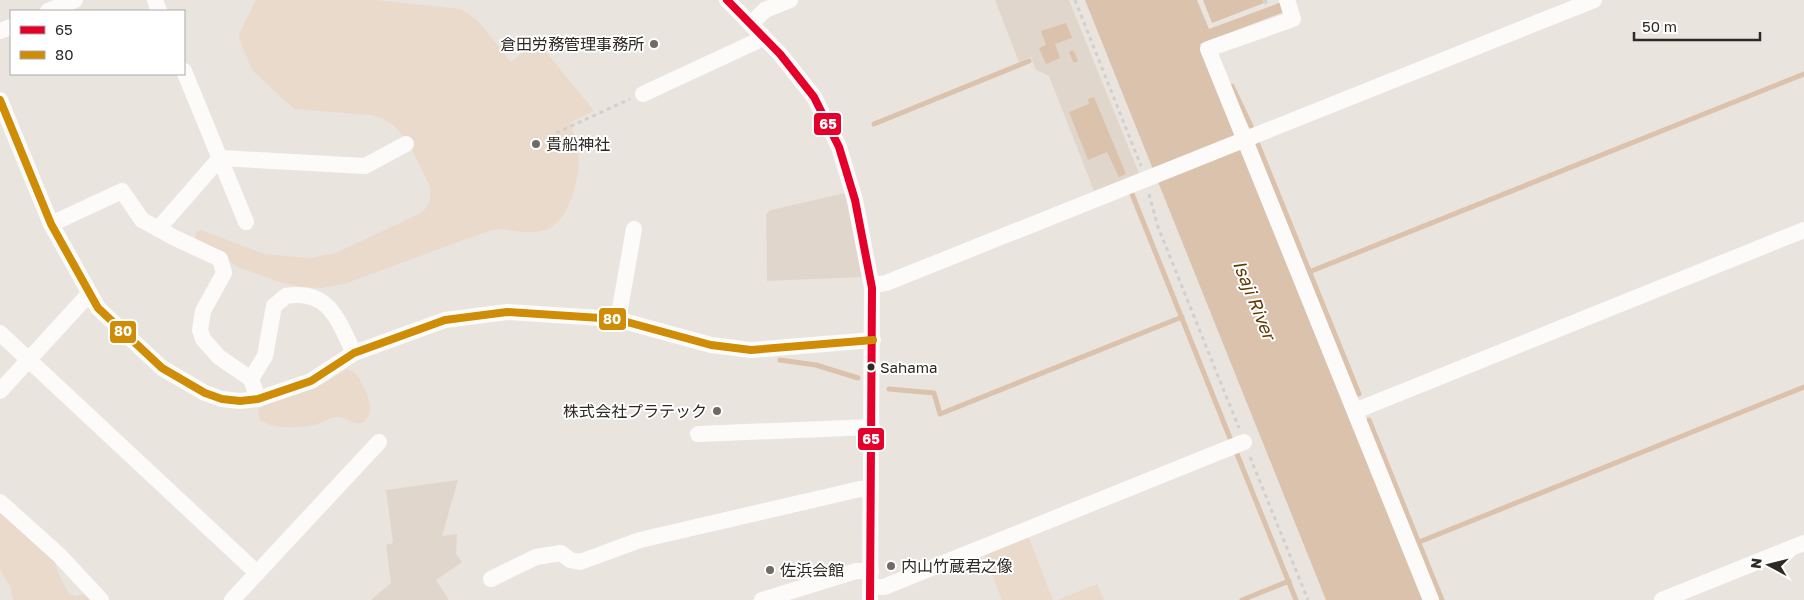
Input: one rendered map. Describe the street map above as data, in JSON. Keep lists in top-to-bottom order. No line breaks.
{"water":["Isaji River"],"places":["倉田労務管理事務所","貴船神社","Sahama","株式会社プラテック","内山竹蔵君之像","佐浜会館"],"lines":["transit line 65","transit line 80"],"legend":["65","80"],"scale_bar":"50 m","north":"left"}
